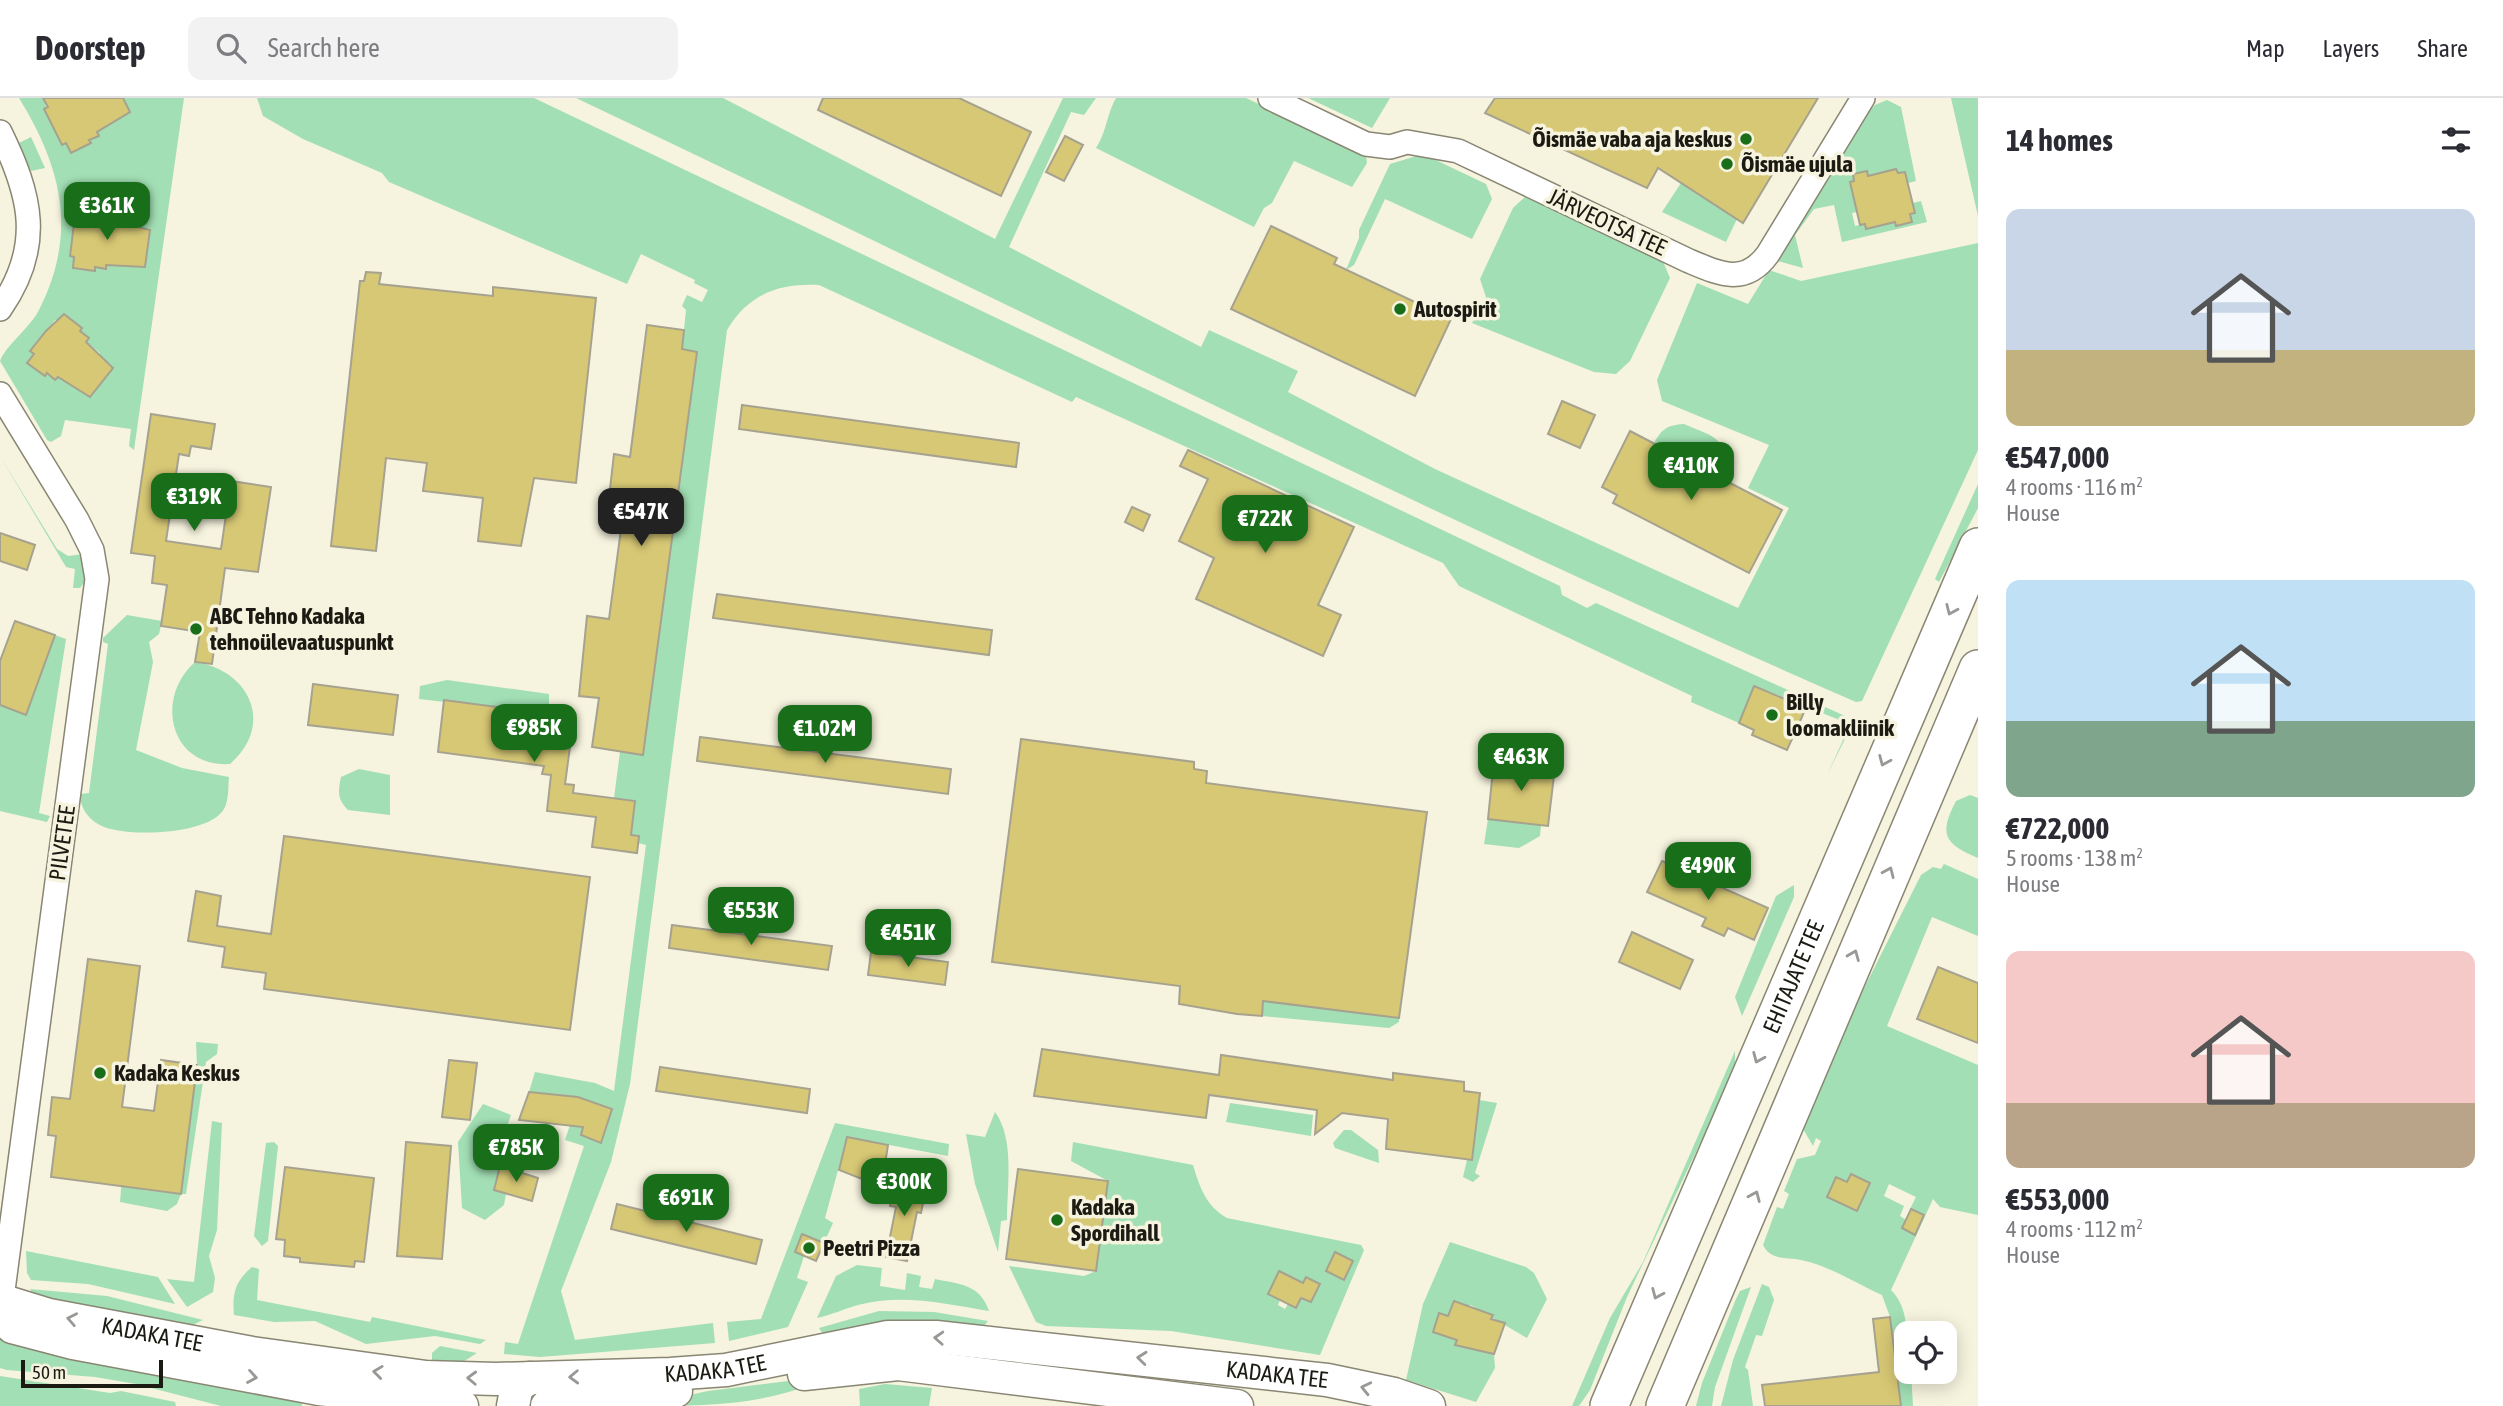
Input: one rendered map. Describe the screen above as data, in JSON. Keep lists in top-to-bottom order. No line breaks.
{"streets":{"main road":["EHITAJATE TEE","KADAKA TEE"],"street":["JÄRVEOTSA TEE","PILVETEE"]},"crossings":[["PILVETEE","KADAKA TEE"]],"places":["Õismäe vaba aja keskus","Õismäe ujula","Autospirit","ABC Tehno Kadaka tehnoülevaatuspunkt","Billy loomakliinik","Kadaka Keskus","Kadaka Spordihall","Peetri Pizza"],"scale_bar":"50 m","page":{"header":"Doorstep","search":"Search here","nav":["Map","Layers","Share"],"heading":"14 homes","price":["€361K","€410K","€319K","€547K","€722K","€985K","€1.02M","€463K","€490K","€553K","€451K","€785K","€300K","€691K"],"list":[{"name":"€547,000","note":"4 rooms · 116 m² · House"},{"name":"€722,000","note":"5 rooms · 138 m² · House"},{"name":"€553,000","note":"4 rooms · 112 m² · House"}],"scale":"50 m"}}
